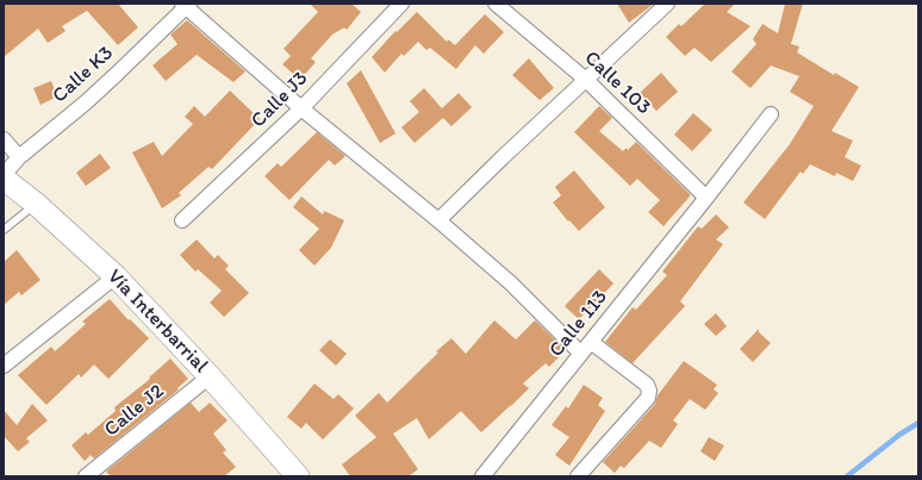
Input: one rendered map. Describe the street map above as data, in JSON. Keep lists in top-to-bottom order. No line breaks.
{"streets":{"main road":["Vía Interbarrial"],"street":["Calle K3","Calle 103","Calle J3","Calle 113","Calle J2"]},"crossings":[["Calle K3","Vía Interbarrial"],["Calle 103","Calle 113"],["Vía Interbarrial","Calle J2"]]}
